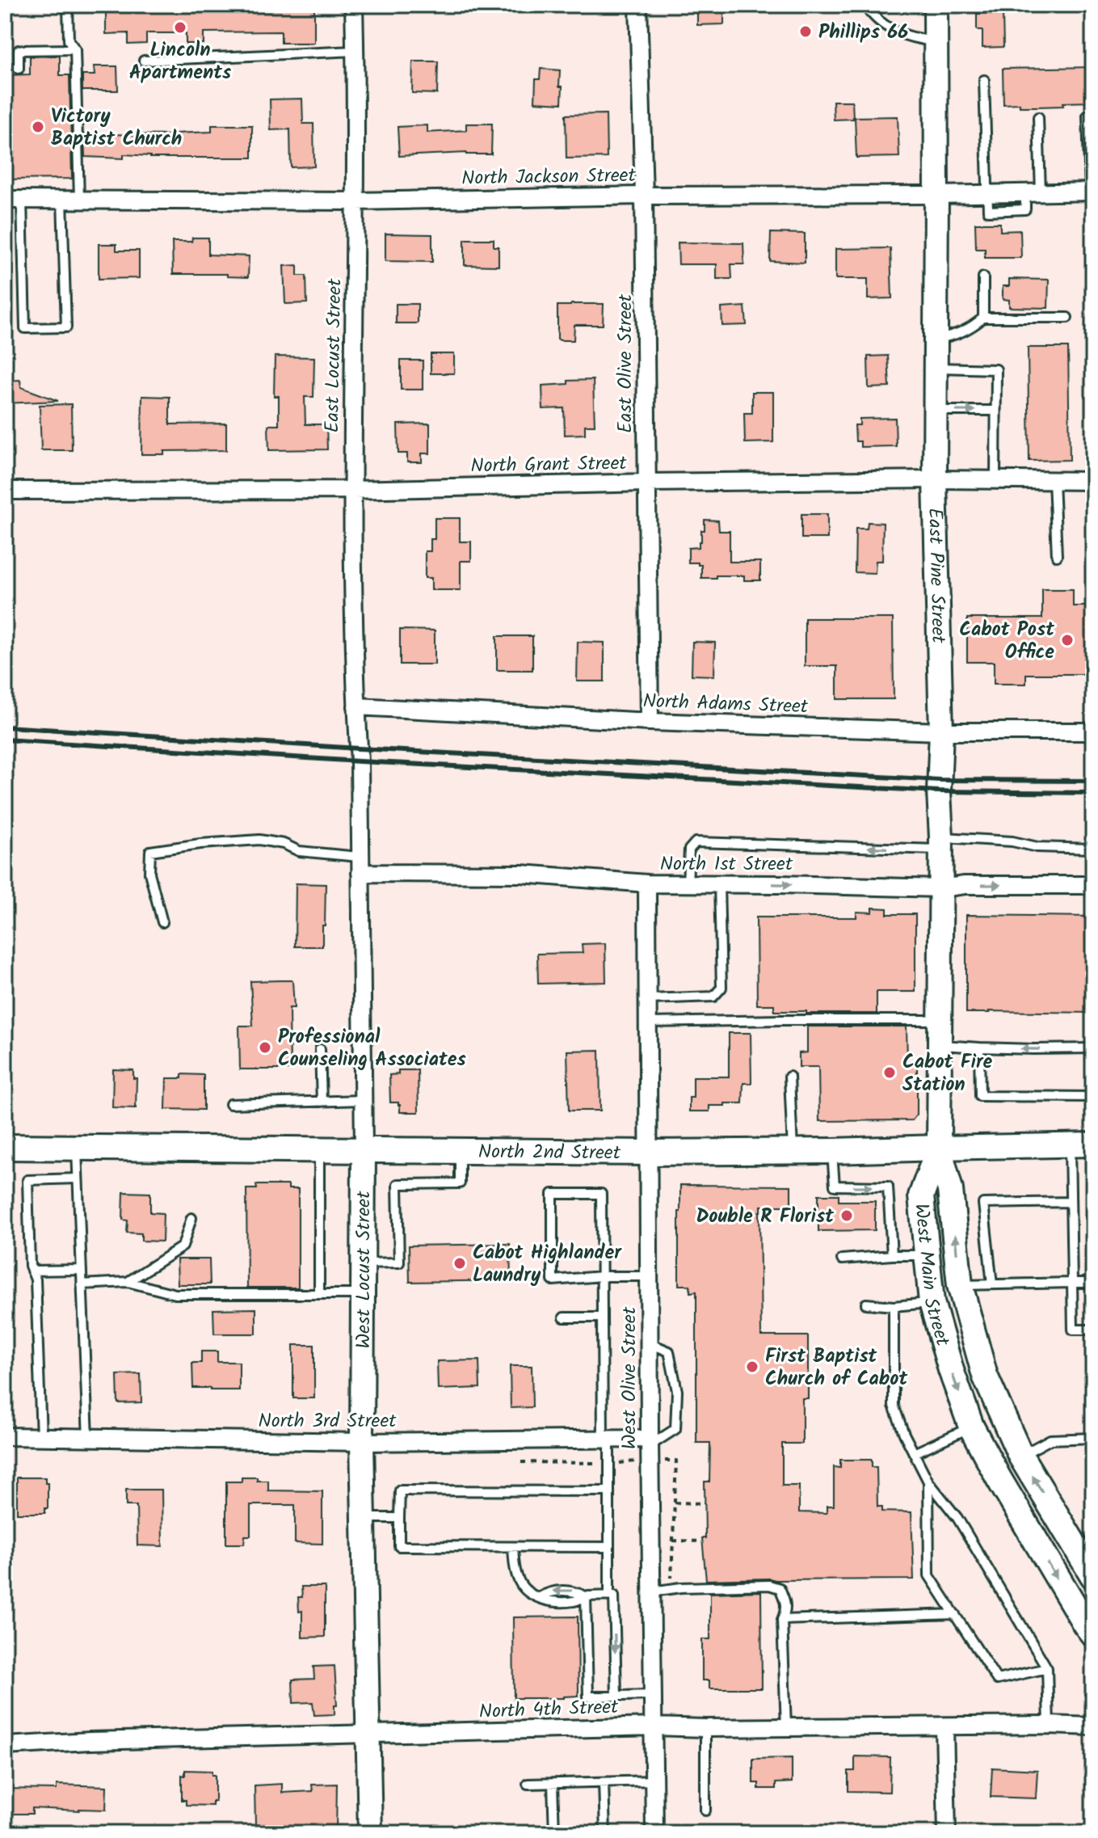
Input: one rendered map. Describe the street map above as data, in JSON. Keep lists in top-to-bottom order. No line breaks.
{"streets":{"main road":["East Pine Street","North 2nd Street","West Locust Street","West Main Street"],"street":["North Jackson Street","East Locust Street","East Olive Street","North Grant Street","North Adams Street","North 1st Street","West Olive Street","North 3rd Street","North 4th Street"]},"crossings":[["North Jackson Street","East Locust Street"],["North Jackson Street","East Olive Street"],["North Jackson Street","East Pine Street"],["East Locust Street","North Grant Street"],["East Locust Street","North Adams Street"],["East Locust Street","West Locust Street"],["East Olive Street","North Grant Street"],["East Olive Street","North Adams Street"],["North Grant Street","East Pine Street"],["East Pine Street","North Adams Street"],["East Pine Street","North 1st Street"],["East Pine Street","North 2nd Street"],["East Pine Street","West Main Street"],["North Adams Street","West Locust Street"],["North 1st Street","West Locust Street"],["North 1st Street","West Olive Street"],["North 2nd Street","West Locust Street"],["North 2nd Street","West Main Street"],["North 2nd Street","West Olive Street"],["West Locust Street","North 3rd Street"],["West Locust Street","North 4th Street"],["West Olive Street","North 3rd Street"],["West Olive Street","North 4th Street"]],"one_way":["North 1st Street"],"places":["Lincoln Apartments","Phillips 66","Victory Baptist Church","Cabot Post Office","Professional Counseling Associates","Cabot Fire Station","Double R Florist","Cabot Highlander Laundry","First Baptist Church of Cabot"]}
